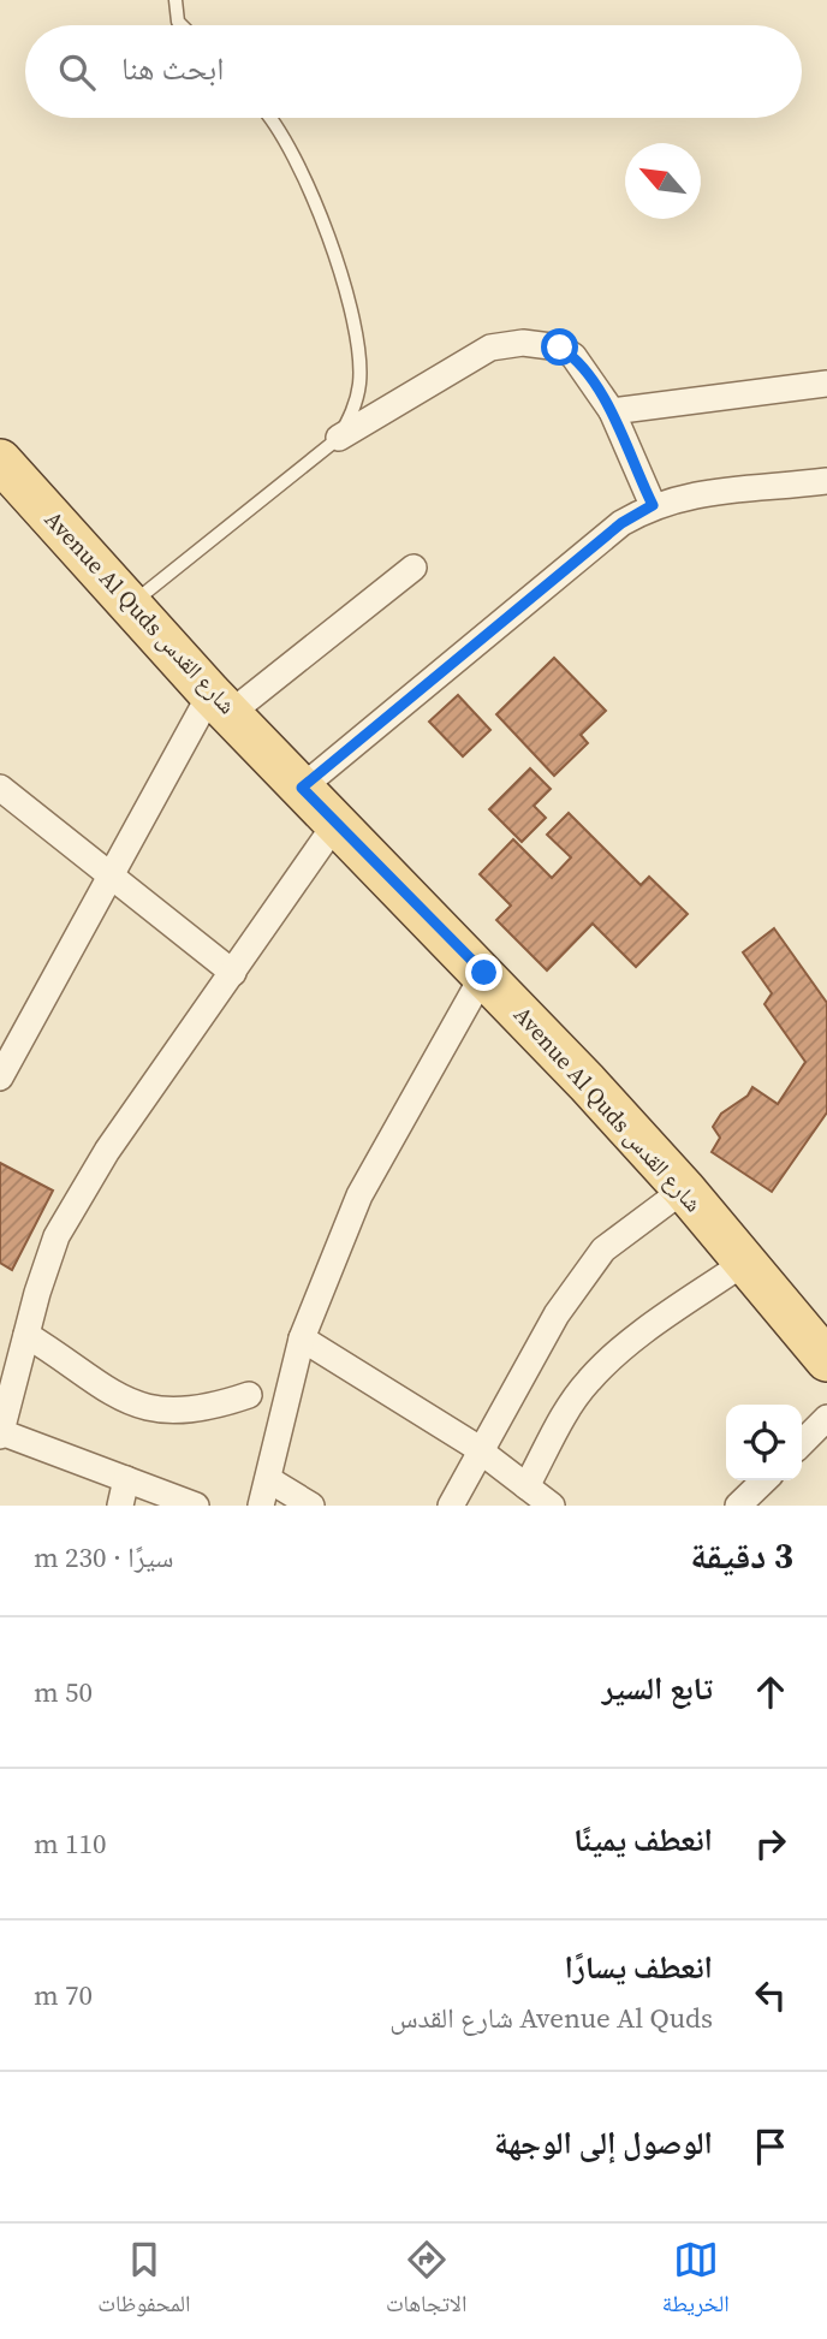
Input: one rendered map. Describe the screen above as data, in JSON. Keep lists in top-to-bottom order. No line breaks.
{"streets":{"main road":["Avenue Al Quds شارع القدس"]},"north":"top left","page":{"search":"ابحث هنا","heading":["3 دقيقة","سيرًا · 230 m"],"list":[["تابع السير","50 m"],["انعطف يمينًا","110 m"],["انعطف يسارًا","Avenue Al Quds شارع القدس","70 m"],"الوصول إلى الوجهة"],"nav":["الخريطة","الاتجاهات","المحفوظات"]}}
